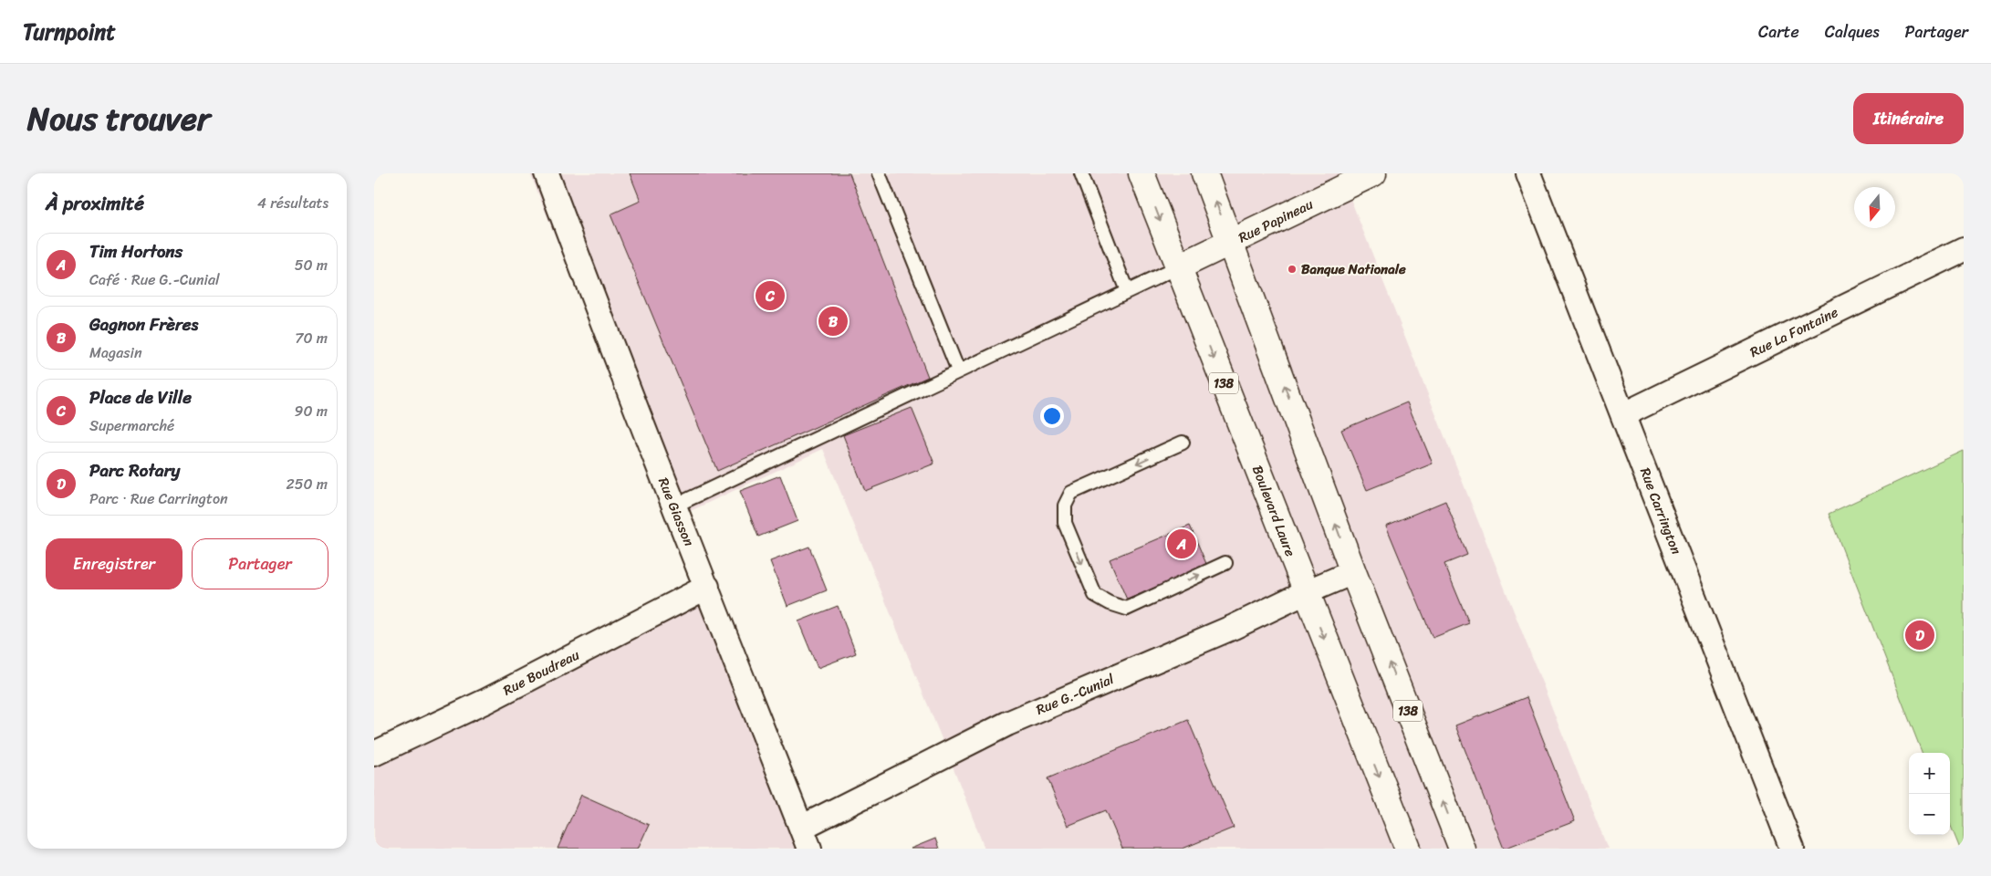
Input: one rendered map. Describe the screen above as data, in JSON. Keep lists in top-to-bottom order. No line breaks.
{"streets":{"main road":["Rue Papineau","138","Boulevard Laure"],"street":["Rue La Fontaine","Rue Carrington","Rue Giasson","Rue Boudreau","Rue G.-Cunial"]},"crossings":[["Rue Papineau","138"],["Rue Papineau","Boulevard Laure"],["Rue La Fontaine","Rue Carrington"],["138","Rue G.-Cunial"],["Boulevard Laure","Rue G.-Cunial"],["Rue Giasson","Rue Boudreau"],["Rue Giasson","Rue G.-Cunial"]],"places":["Banque Nationale"],"north":"bottom","page":{"header":"Turnpoint","nav":["Carte","Calques","Partager"],"title":"Nous trouver","buttons":["Itinéraire",["Enregistrer","Partager"]],"heading":["À proximité","4 résultats"],"list":[{"mark":"A","name":"Tim Hortons","note":"Café · Rue G.-Cunial","value":"50 m"},{"mark":"B","name":"Gagnon Frères","note":"Magasin","value":"70 m"},{"mark":"C","name":"Place de Ville","note":"Supermarché","value":"90 m"},{"mark":"D","name":"Parc Rotary","note":"Parc · Rue Carrington","value":"250 m"}],"pins":["C","B","A","D"],"map_buttons":["+","−"]}}
